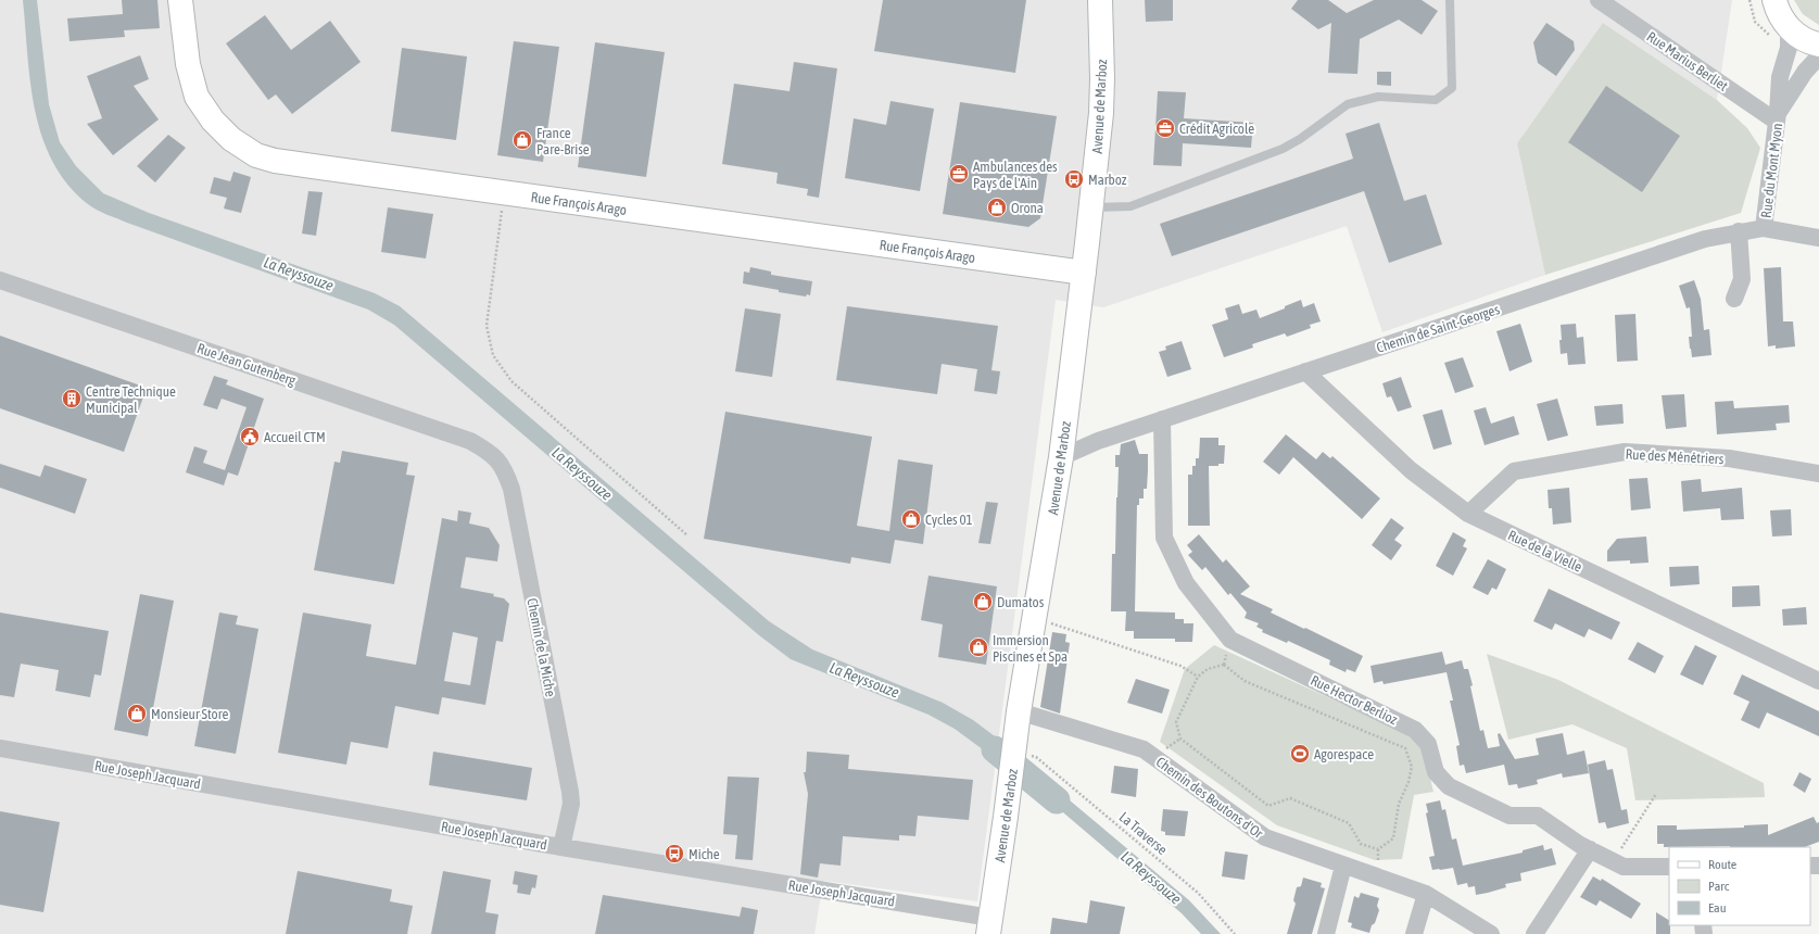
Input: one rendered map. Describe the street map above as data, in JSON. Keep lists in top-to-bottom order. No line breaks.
{"streets":{"street":["Rue Marius Berliet","Avenue de Marboz","Rue du Mont Myon","Rue François Arago","Chemin de Saint-Georges","Rue Jean Gutenberg","Rue des Ménétriers","Rue de la Vielle","Chemin de la Miche","Rue Hector Berlioz","Rue Joseph Jacquard","Chemin des Boutons d'Or"],"path":["La Traverse"]},"crossings":[["Rue Marius Berliet","Rue du Mont Myon"],["Avenue de Marboz","Rue François Arago"],["Avenue de Marboz","Chemin de Saint-Georges"],["Avenue de Marboz","Rue Joseph Jacquard"],["Avenue de Marboz","Chemin des Boutons d'Or"],["Rue du Mont Myon","Chemin de Saint-Georges"],["Chemin de Saint-Georges","Rue de la Vielle"],["Chemin de Saint-Georges","Rue Hector Berlioz"],["Rue Jean Gutenberg","Chemin de la Miche"],["Rue des Ménétriers","Rue de la Vielle"],["Chemin de la Miche","Rue Joseph Jacquard"]],"water":["La Reyssouze"],"places":{"office":["Crédit Agricole","Ambulances des Pays de l'Ain"],"shop":["France Pare-Brise","Orona","Cycles 01","Dumatos","Immersion Piscines et Spa","Monsieur Store"],"bus stop":["Marboz","Miche"],"building":["Centre Technique Municipal"],"public building":["Accueil CTM"],"sports":["Agorespace"]},"legend":["Route","Parc","Eau"]}
